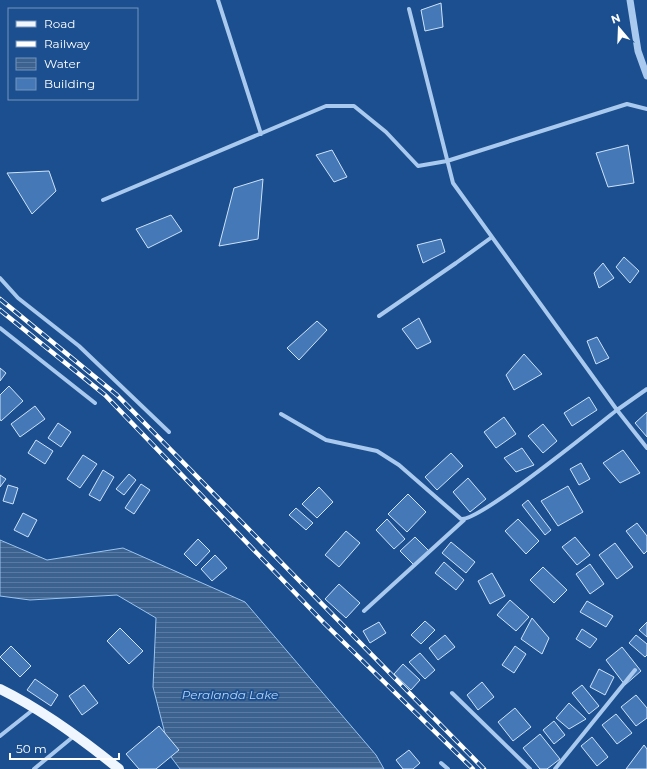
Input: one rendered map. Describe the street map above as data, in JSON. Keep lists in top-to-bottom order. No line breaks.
{"water":["Peralanda Lake"],"legend":["Road","Railway","Water","Building"],"scale_bar":"50 m","north":"top"}
